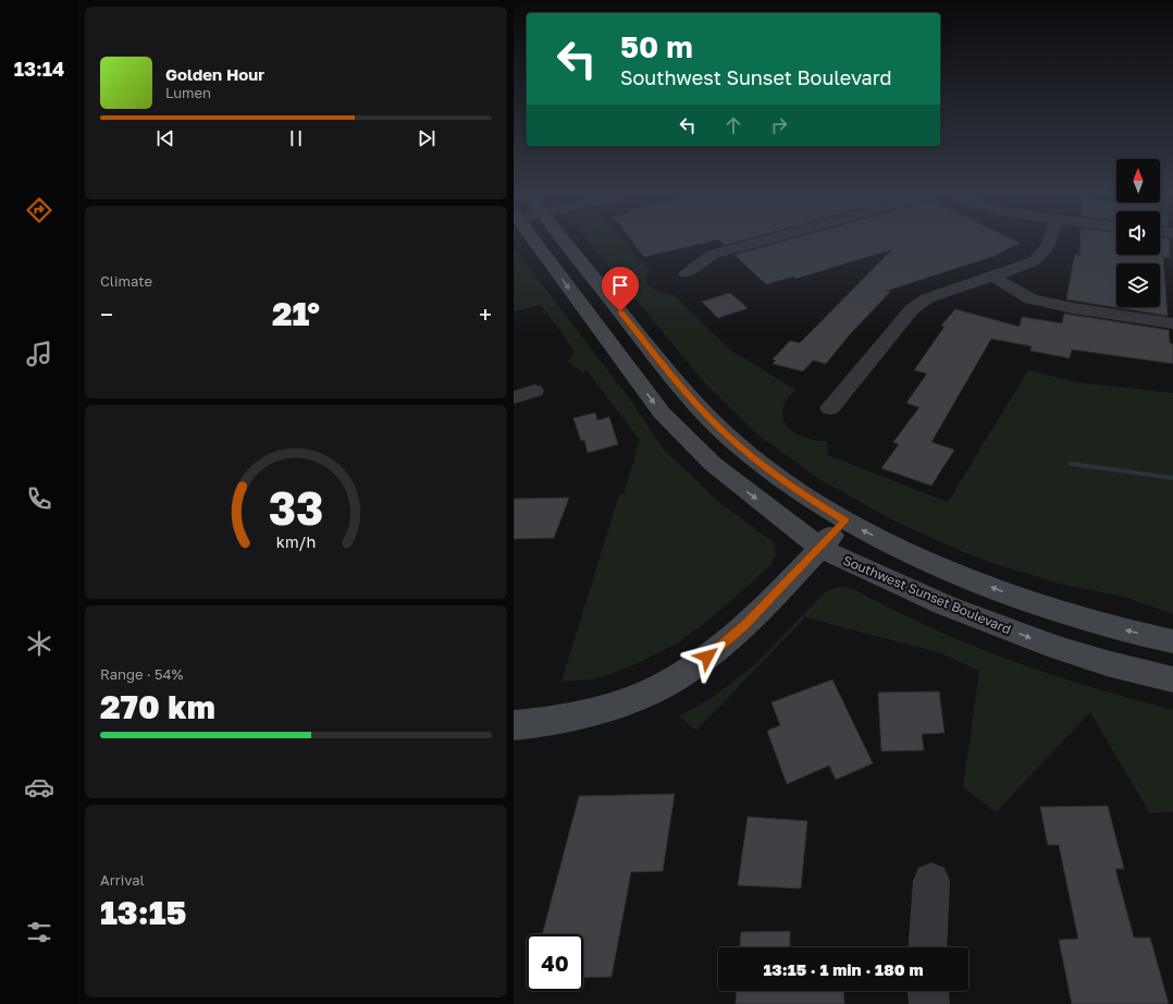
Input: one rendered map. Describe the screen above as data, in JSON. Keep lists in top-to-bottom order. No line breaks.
{"streets":{"main road":["Southwest Sunset Boulevard"]},"north":"top","page":{"tabs":"13:14","turn":["50 m","Southwest Sunset Boulevard"],"song":["Golden Hour","Lumen"],"tile":["Climate",["Range · 54%","270 km"],["Arrival","13:15"]],"heat":["−","21°","+"],"limit":"40","trip":"13:15 · 1 min · 180 m","gauge":["33","km/h"]}}
